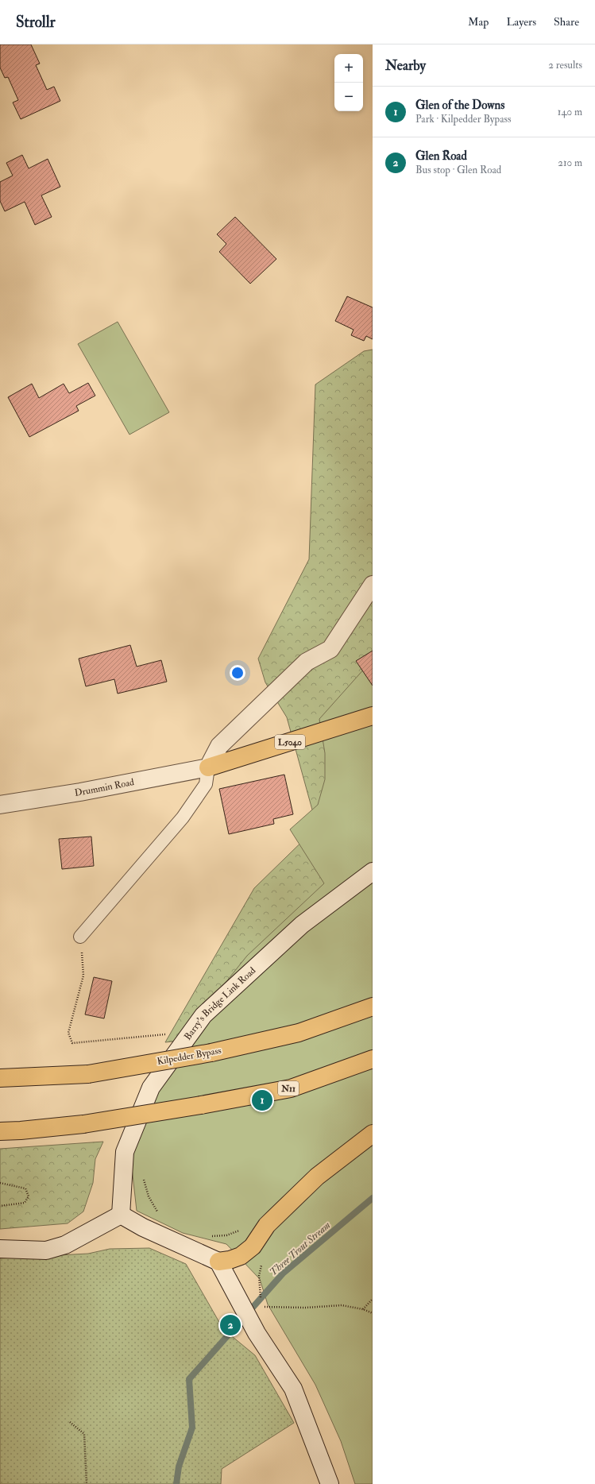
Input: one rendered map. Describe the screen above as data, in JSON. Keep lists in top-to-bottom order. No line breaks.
{"streets":{"highway":["L5040","Kilpedder Bypass","N11"],"main road":["Drummin Road","Barry's Bridge Link Road"]},"crossings":[["L5040","Drummin Road"]],"water":["Three Trout Stream"],"page":{"header":"Strollr","nav":["Map","Layers","Share"],"heading":["Nearby","2 results"],"map_buttons":["+","−"],"list":[{"mark":"1","name":"Glen of the Downs","note":"Park · Kilpedder Bypass","value":"140 m"},{"mark":"2","name":"Glen Road","note":"Bus stop · Glen Road","value":"210 m"}],"pins":["1","2"]}}
